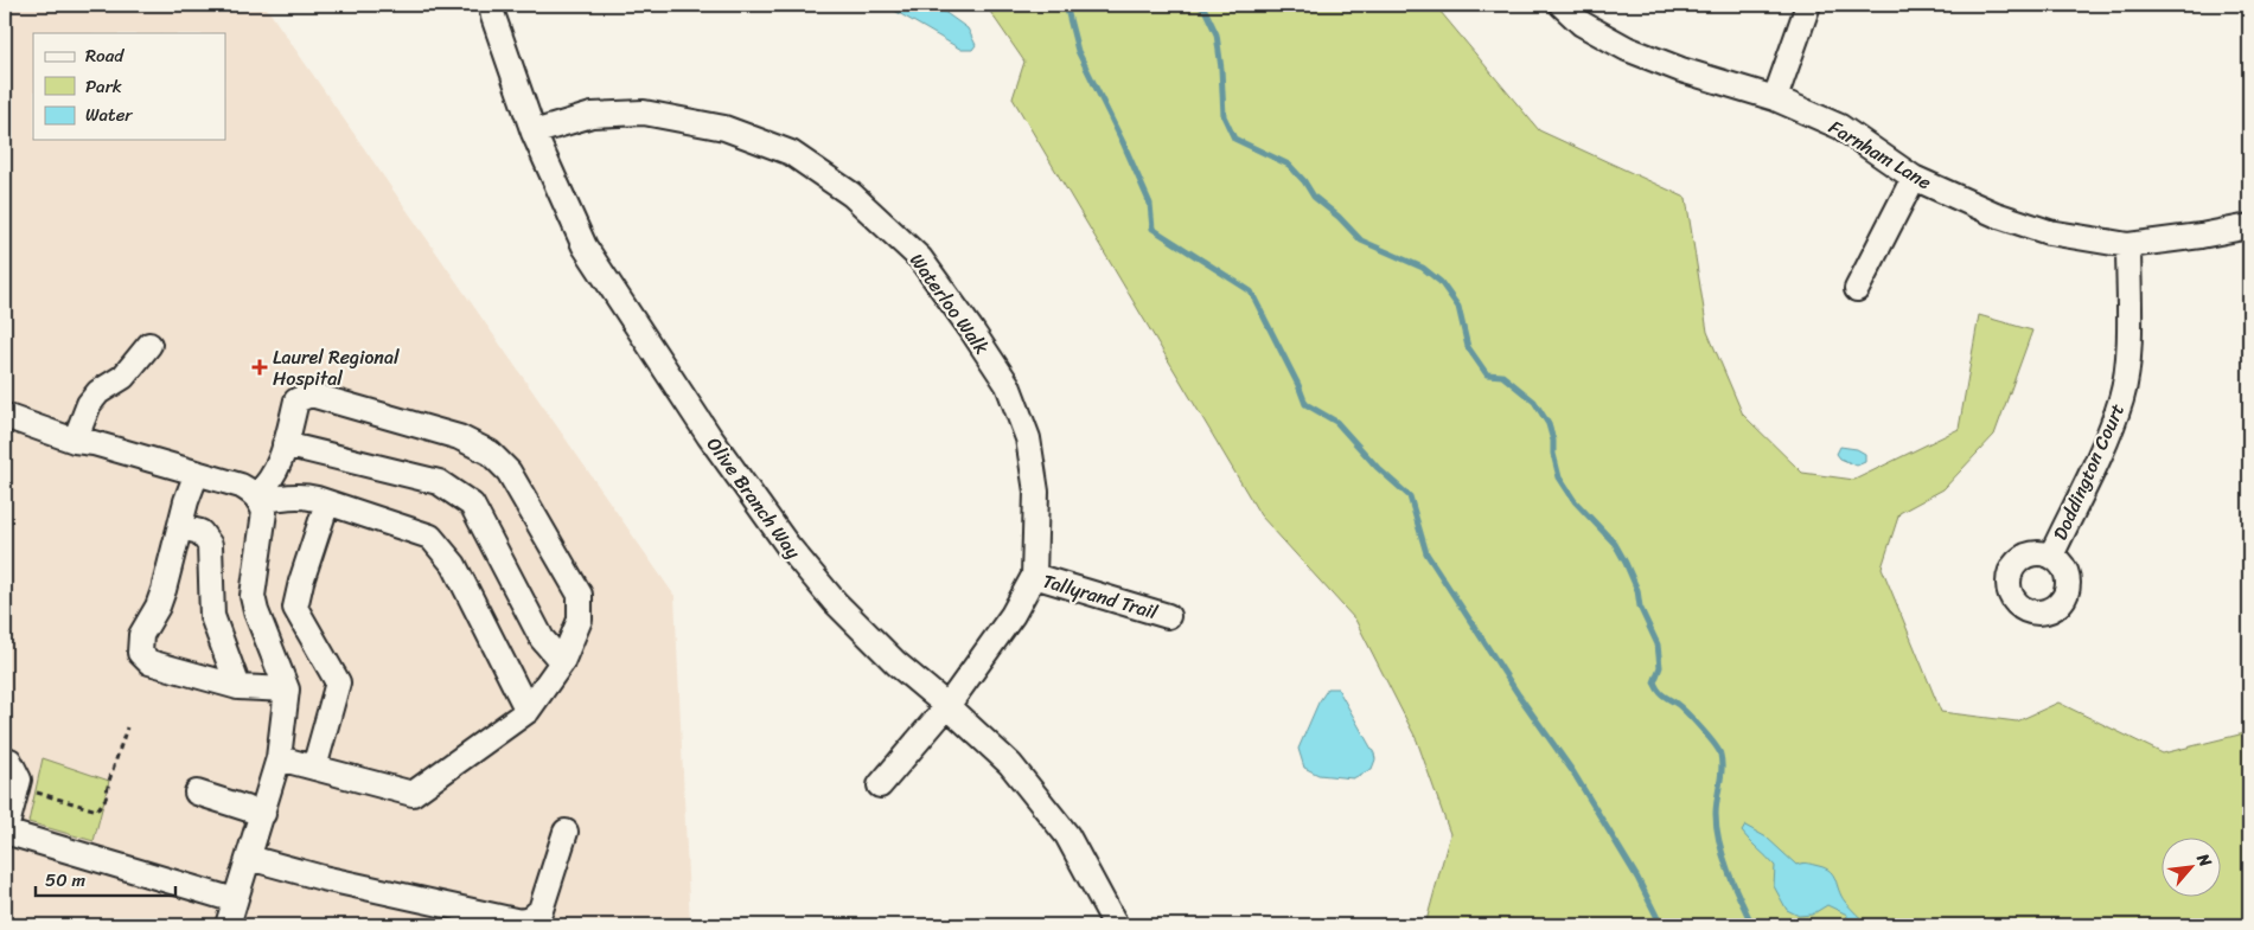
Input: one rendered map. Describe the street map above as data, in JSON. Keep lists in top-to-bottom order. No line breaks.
{"streets":{"street":["Farnham Lane","Waterloo Walk","Doddington Court","Olive Branch Way","Tallyrand Trail"]},"crossings":[["Farnham Lane","Doddington Court"],["Waterloo Walk","Olive Branch Way"],["Waterloo Walk","Tallyrand Trail"]],"places":{"health":["Laurel Regional Hospital"]},"legend":["Road","Park","Water"],"scale_bar":"50 m","north":"top right"}
